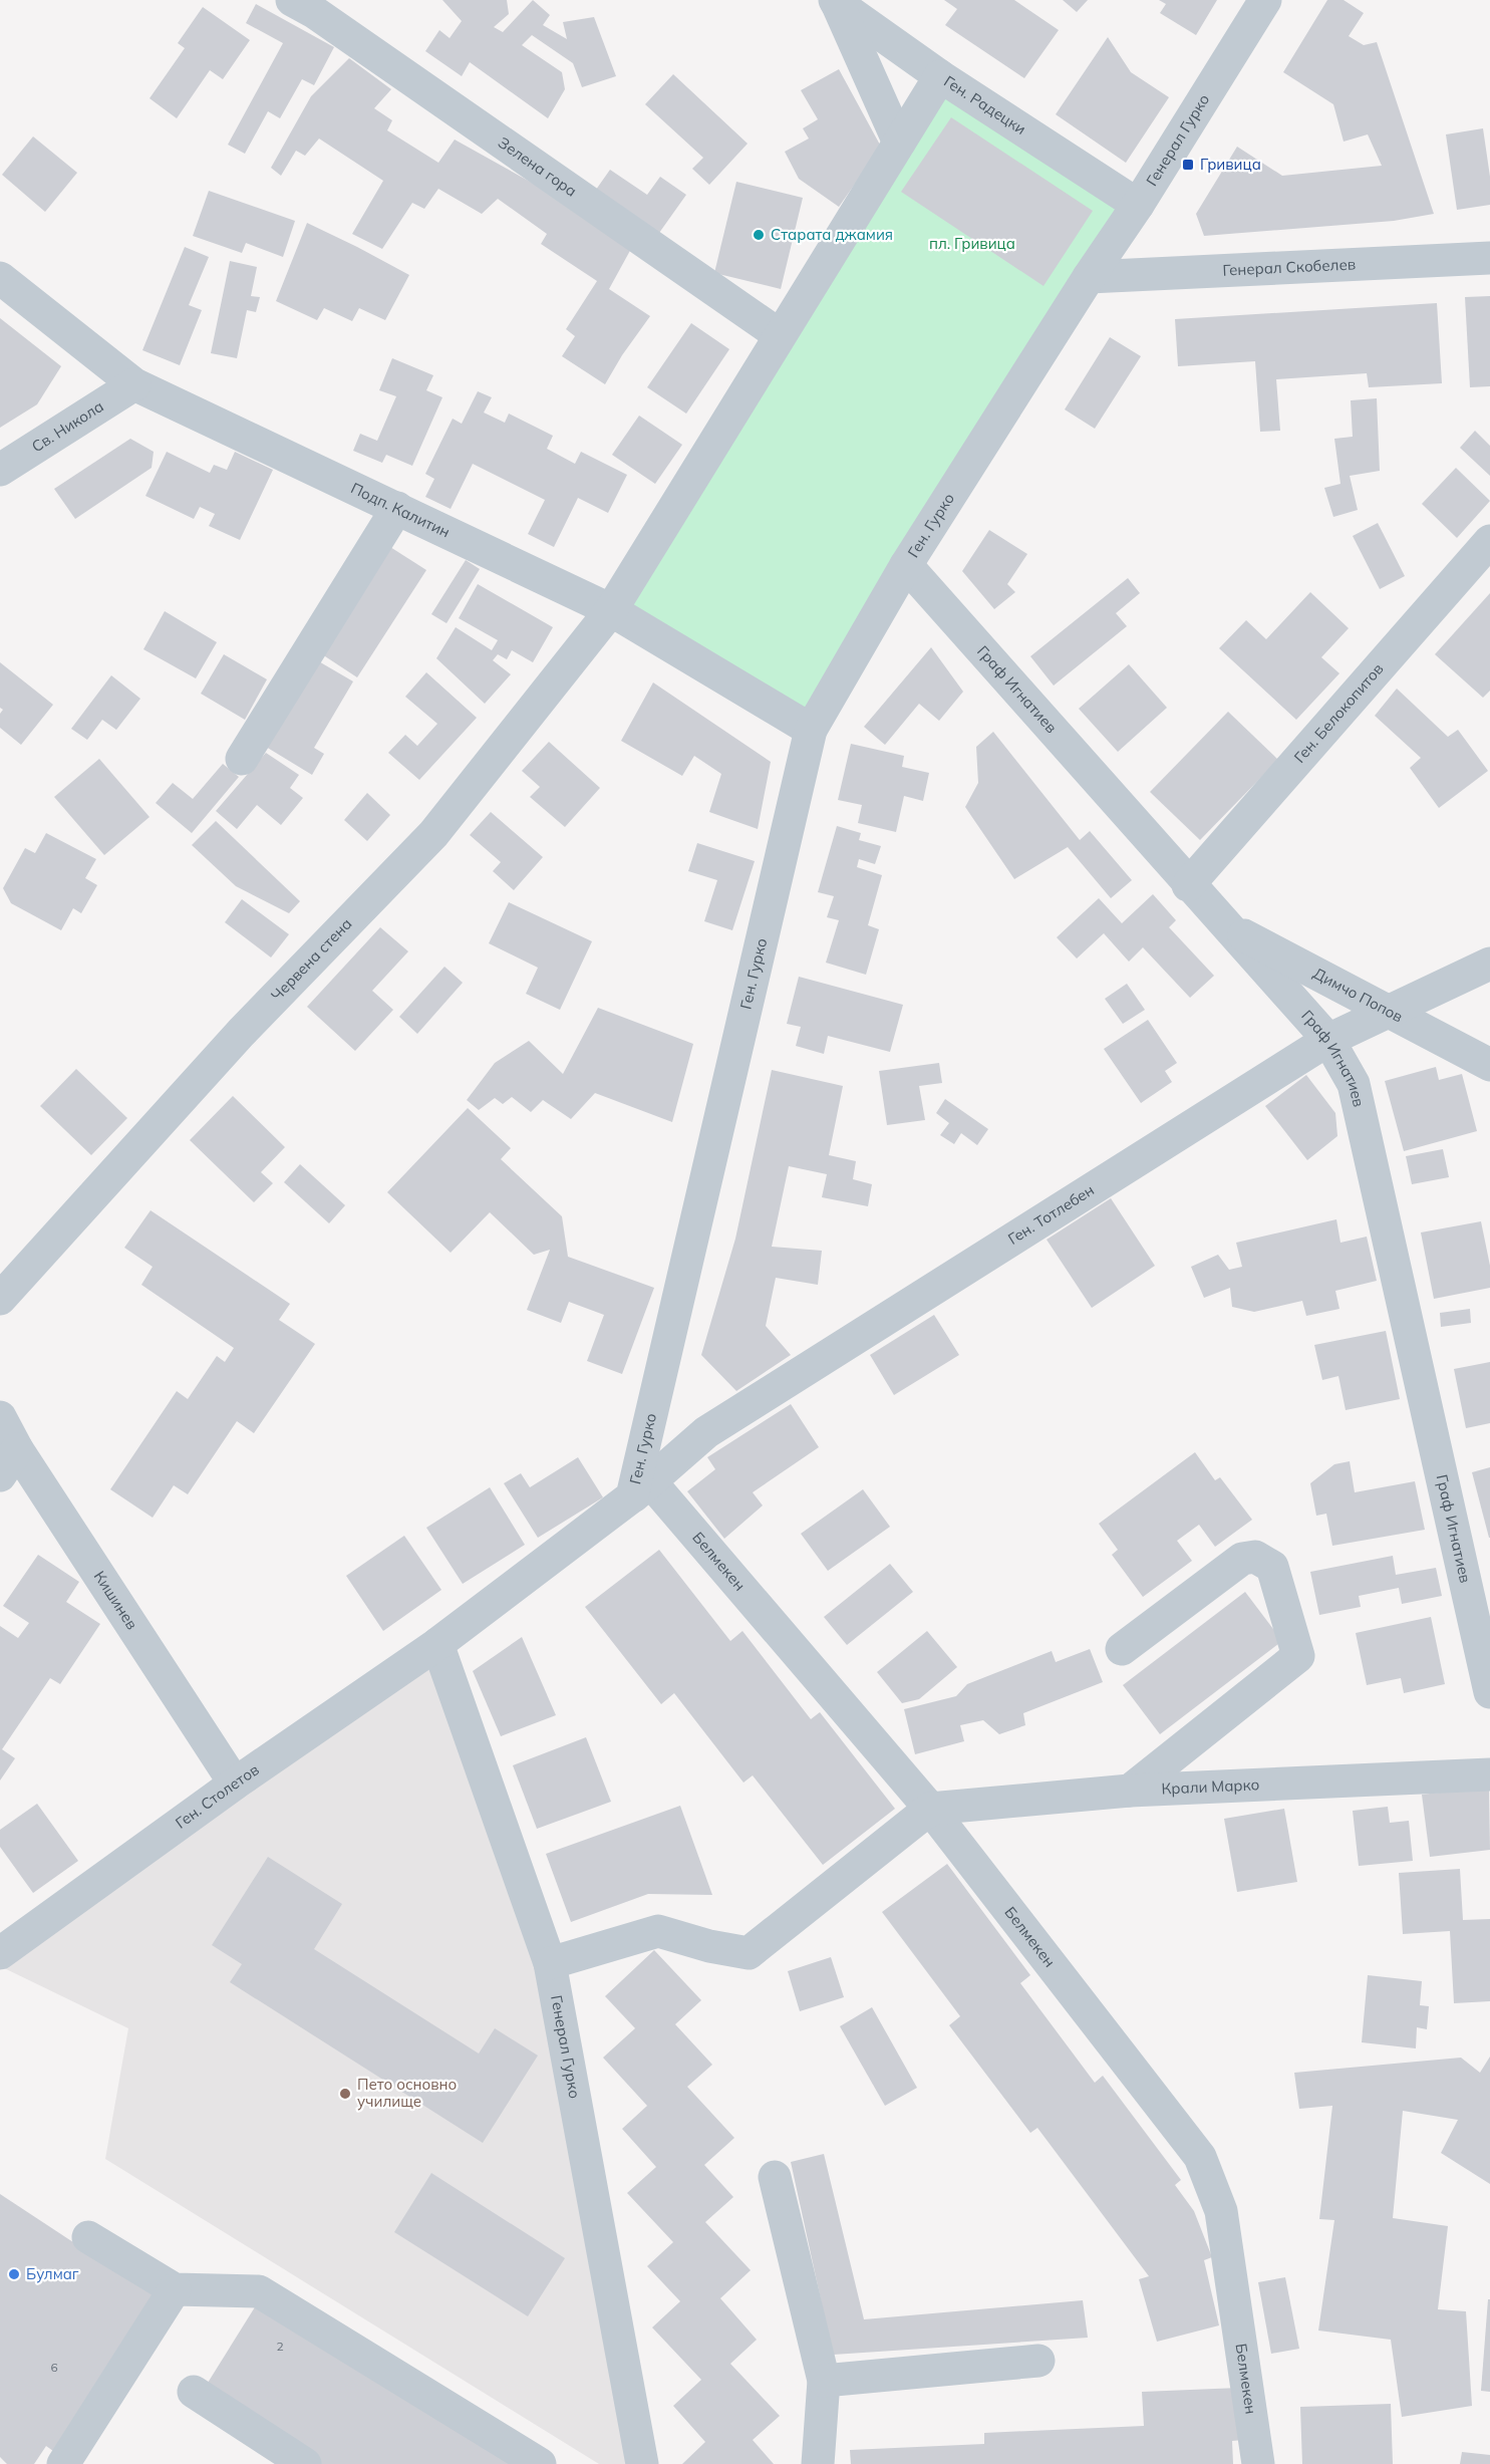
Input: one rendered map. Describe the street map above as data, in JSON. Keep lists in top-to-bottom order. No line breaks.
{"streets":{"street":["Ген. Радецки","Генерал Гурко","Зелена гора","Генерал Скобелев","Св. Никола","Подп. Калитин","Ген. Гурко","Граф Игнатиев","Ген. Белокопитов","Червена стена","Димчо Попов","Ген. Тотлебен","Белмекен","Кишинев","Крали Марко","Ген. Столетов"]},"crossings":[["Ген. Радецки","Генерал Гурко"],["Ген. Радецки","Червена стена"],["Генерал Гурко","Генерал Скобелев"],["Генерал Гурко","Ген. Гурко"],["Генерал Гурко","Ген. Столетов"],["Зелена гора","Червена стена"],["Генерал Скобелев","Ген. Гурко"],["Св. Никола","Подп. Калитин"],["Подп. Калитин","Ген. Гурко"],["Подп. Калитин","Червена стена"],["Ген. Гурко","Граф Игнатиев"],["Ген. Гурко","Ген. Тотлебен"],["Ген. Гурко","Белмекен"],["Ген. Гурко","Ген. Столетов"],["Граф Игнатиев","Ген. Белокопитов"],["Граф Игнатиев","Димчо Попов"],["Граф Игнатиев","Ген. Тотлебен"],["Димчо Попов","Ген. Тотлебен"],["Ген. Тотлебен","Белмекен"],["Белмекен","Крали Марко"],["Кишинев","Ген. Столетов"]],"parks":["пл. Гривица"],"places":{"transit":["Гривица"],"other":["Старата джамия","Пето основно училище","Булмаг"]},"house_numbers":["2","6"]}
